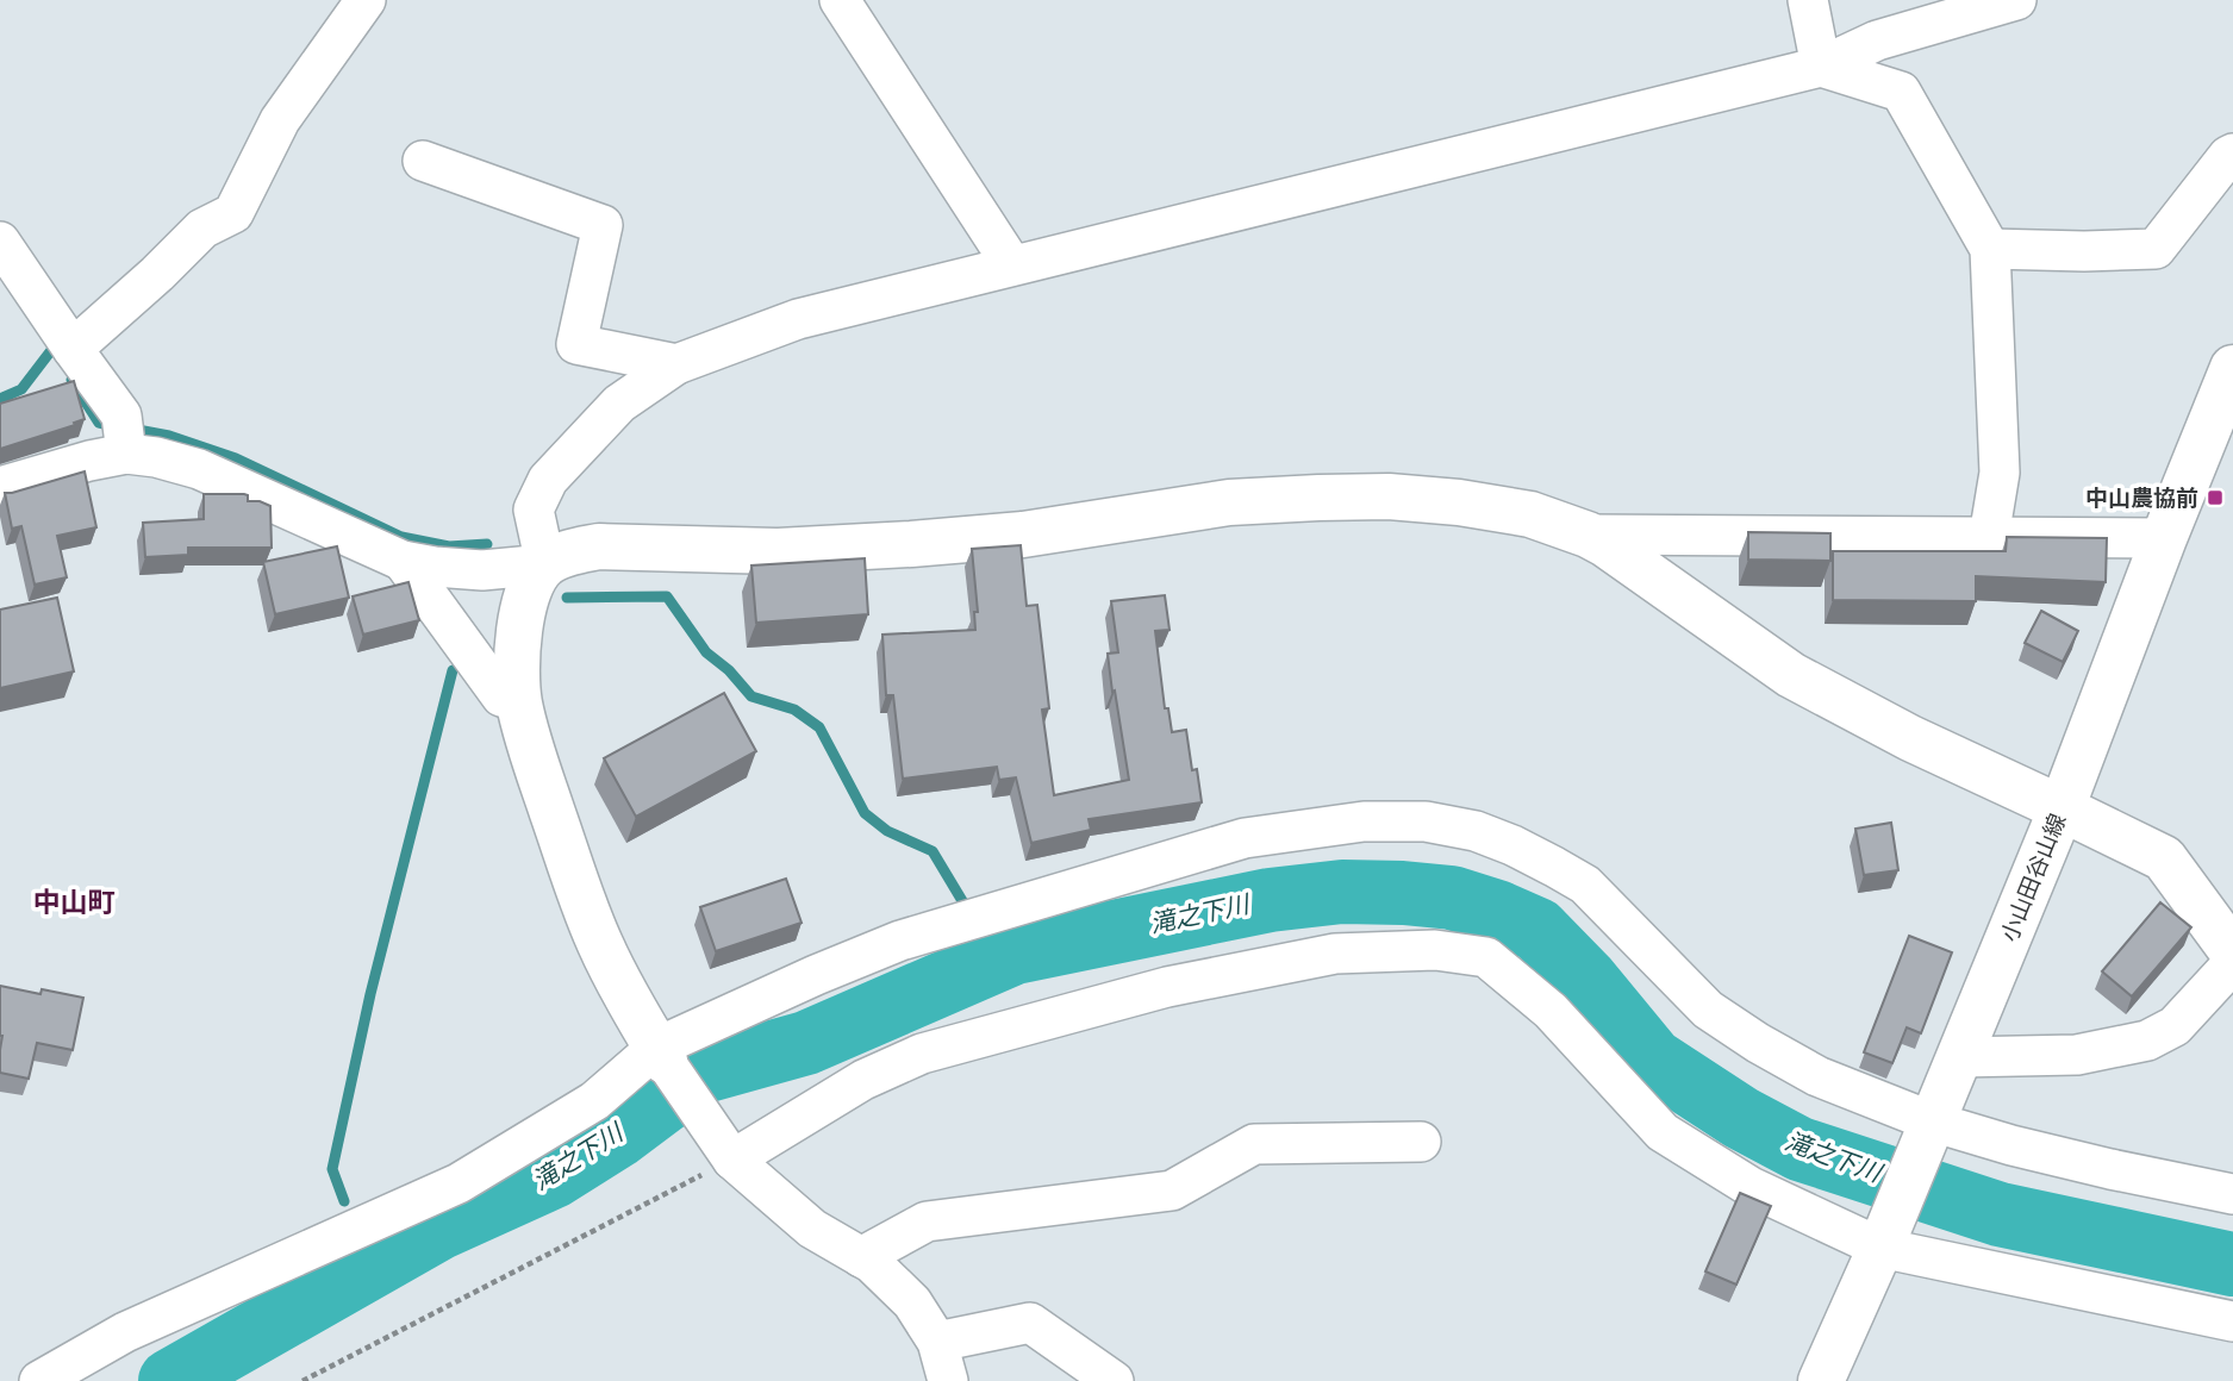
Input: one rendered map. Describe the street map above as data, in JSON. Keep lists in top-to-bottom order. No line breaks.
{"streets":{"street":["小山田谷山線"]},"districts":["中山町"],"water":["滝之下川"],"places":{"transit":["中山農協前"]}}
